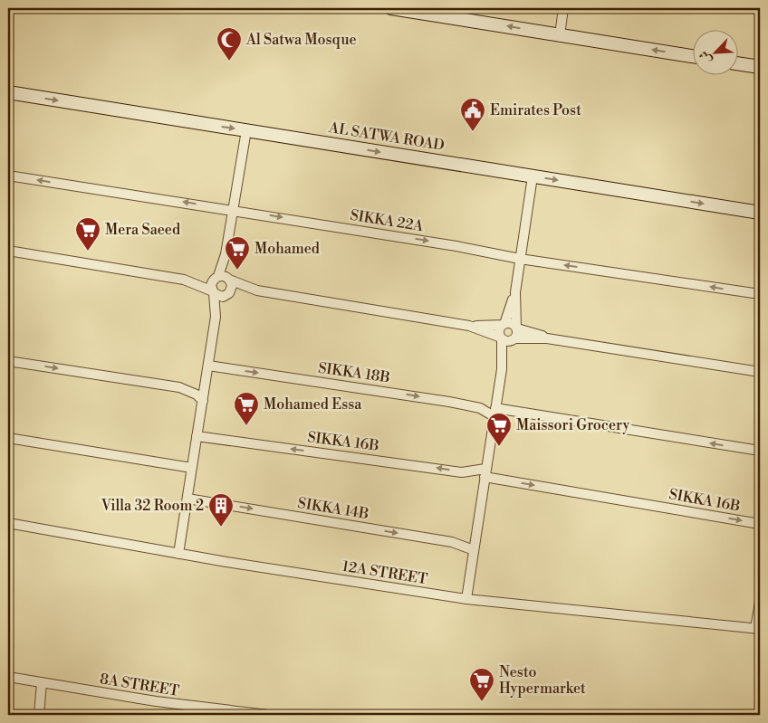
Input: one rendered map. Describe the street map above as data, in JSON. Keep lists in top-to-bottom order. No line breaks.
{"streets":{"main road":["AL SATWA ROAD"],"street":["SIKKA 22A","SIKKA 18B","SIKKA 16B","SIKKA 14B","12A STREET","8A STREET"]},"one_way":["AL SATWA ROAD","SIKKA 14B"],"places":{"mosque":["Al Satwa Mosque"],"public building":["Emirates Post"],"supermarket":["Mera Saeed","Mohamed","Mohamed Essa","Maissori Grocery","Nesto Hypermarket"],"building":["Villa 32 Room 2"]},"north":"bottom left"}
